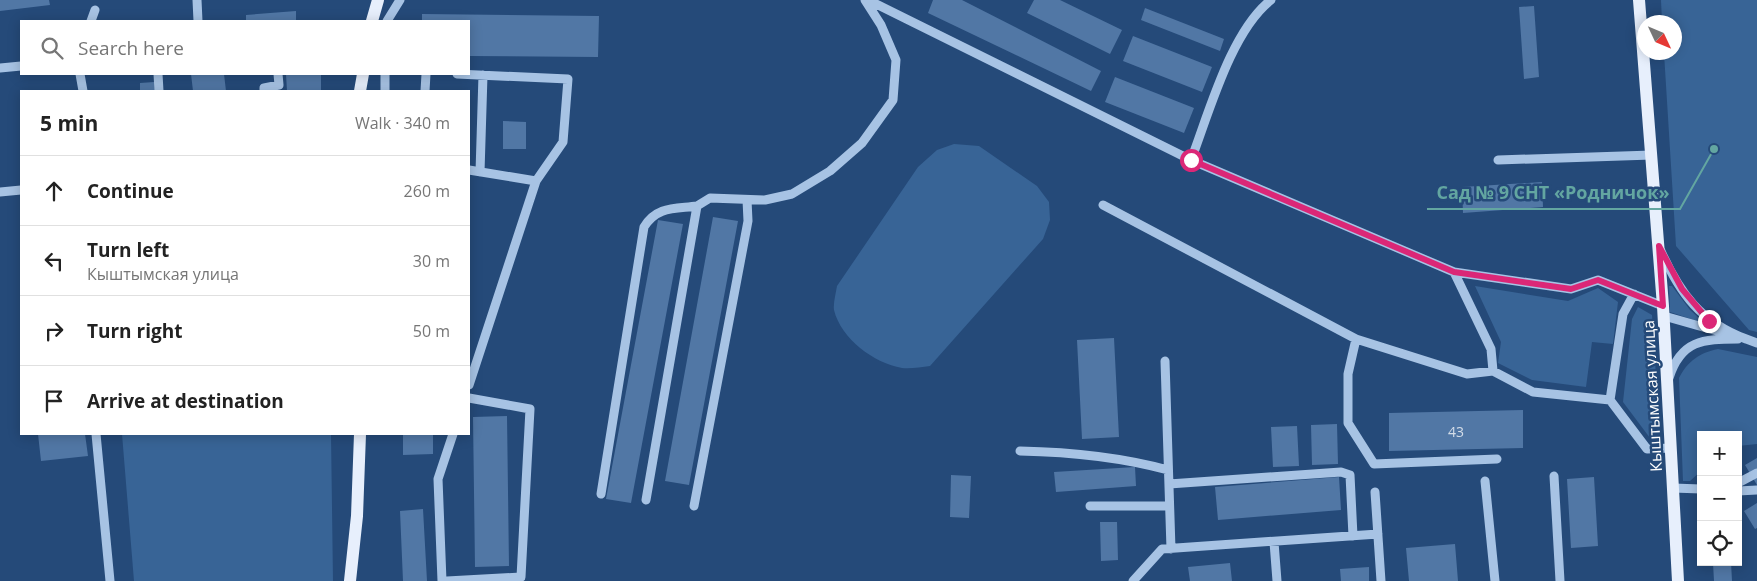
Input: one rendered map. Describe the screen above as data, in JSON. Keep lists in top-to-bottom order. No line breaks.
{"streets":{"main road":["Кыштымская улица"]},"places":["Сад № 9 СНТ «Родничок»"],"house_numbers":["43"],"north":"bottom right","page":{"search":"Search here","heading":["5 min","Walk · 340 m"],"list":[["Continue","260 m"],["Turn left","Кыштымская улица","30 m"],["Turn right","50 m"],"Arrive at destination"],"map_buttons":["+","−"]}}
